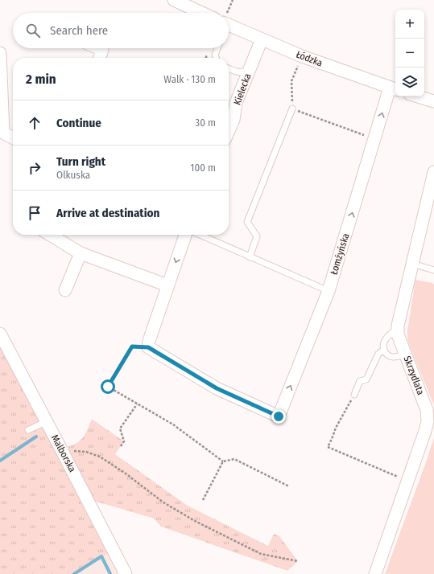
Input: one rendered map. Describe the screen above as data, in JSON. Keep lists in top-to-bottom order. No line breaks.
{"streets":{"street":["Łódzka","Kielecka","Łomżyńska","Skrzydlata","Malborska"]},"crossings":[["Łódzka","Kielecka"],["Łódzka","Łomżyńska"]],"page":{"map_buttons":["+","−"],"search":"Search here","heading":["2 min","Walk · 130 m"],"list":[["Continue","30 m"],["Turn right","Olkuska","100 m"],"Arrive at destination"]}}
